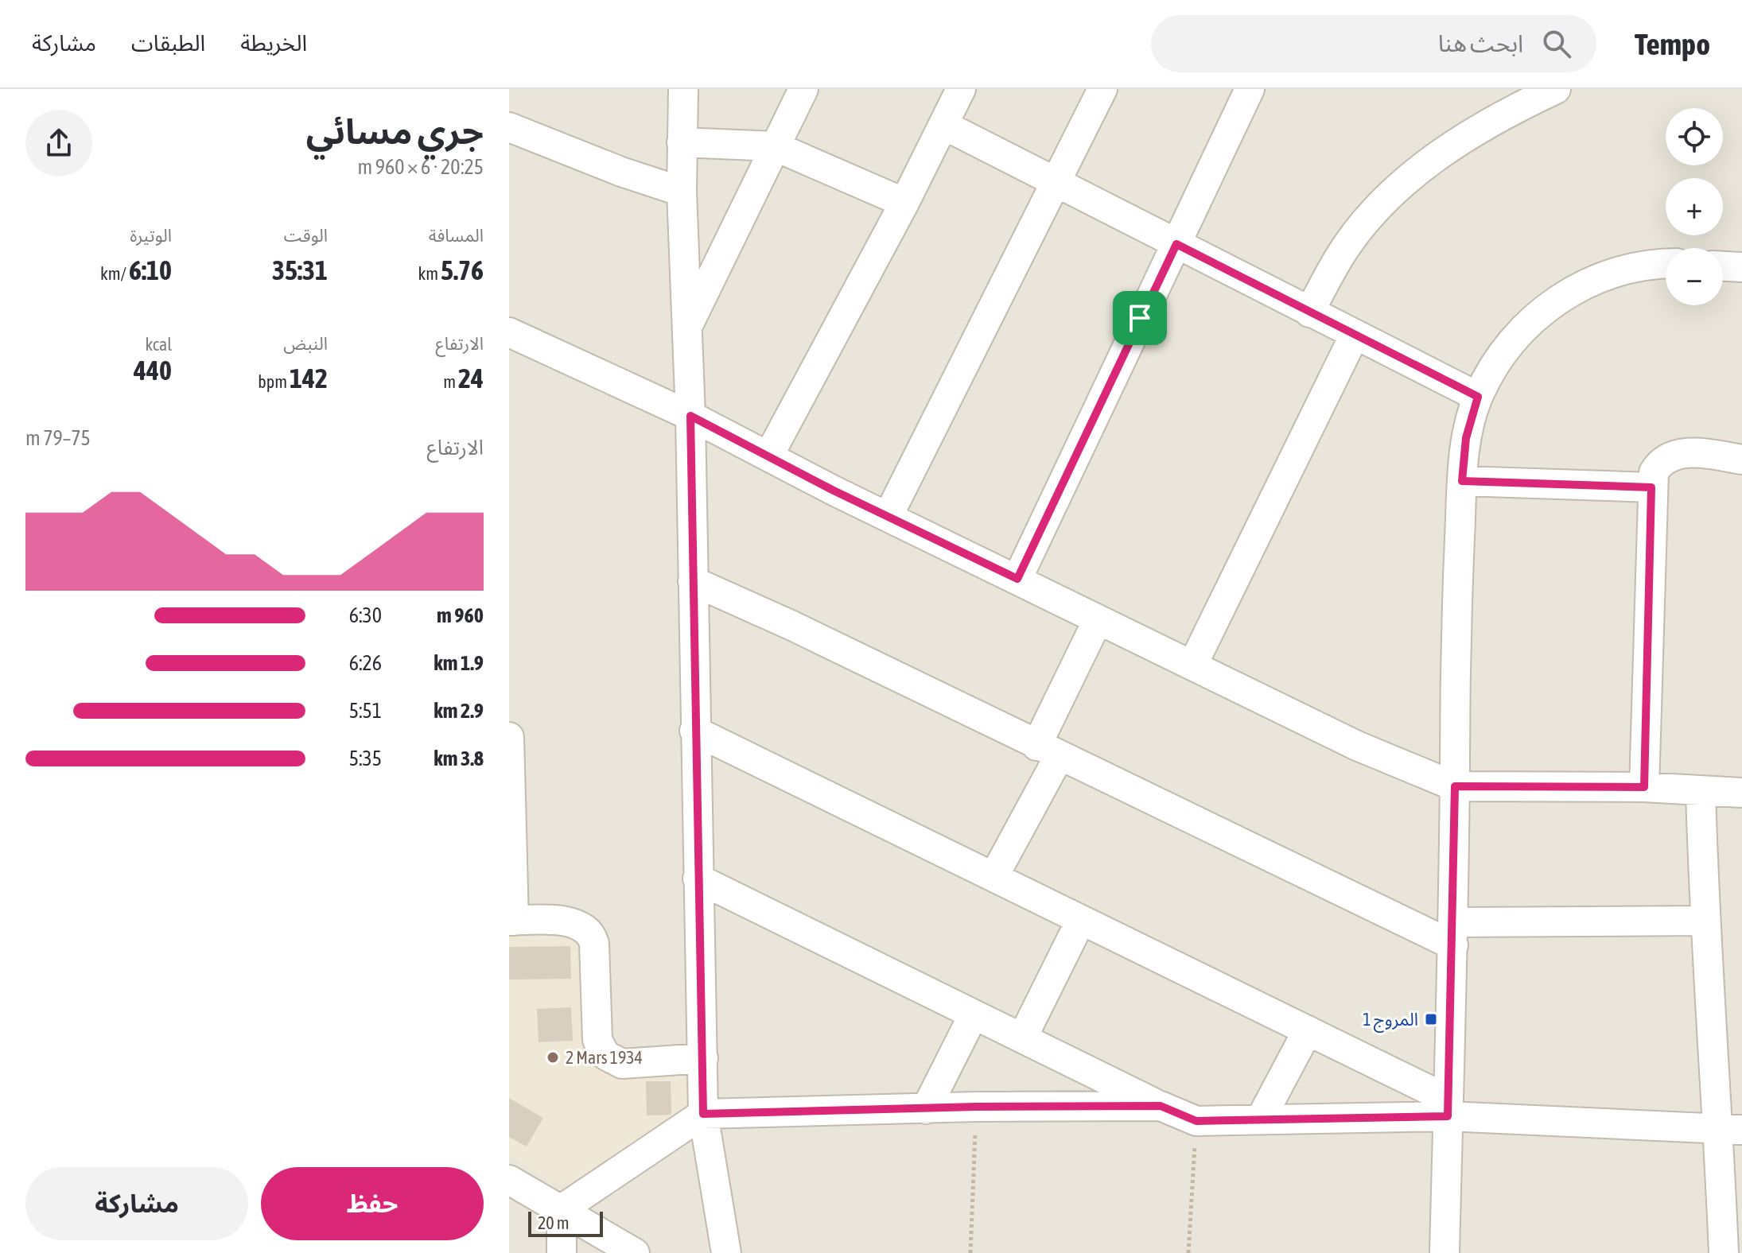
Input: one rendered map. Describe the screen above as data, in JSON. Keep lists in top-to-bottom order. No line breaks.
{"places":{"transit":["المروج 1"],"other":["2 Mars 1934"]},"scale_bar":"20 m","page":{"header":"Tempo","search":"ابحث هنا","nav":["الخريطة","الطبقات","مشاركة"],"heading":["جري مسائي","20:25 · 6 × 960 m"],"map_buttons":["+","−"],"stats":[["المسافة","5.76 km"],["الوقت","35:31"],["الوتيرة","6:10 /km"],["الارتفاع","24 m"],["النبض","142 bpm"],["kcal","440"]],"chart":["الارتفاع","75–79 m"],"list":[{"name":"960 m","note":"6:30"},{"name":"1.9 km","note":"6:26"},{"name":"2.9 km","note":"5:51"},{"name":"3.8 km","note":"5:35"}],"buttons":["حفظ","مشاركة"],"scale":"20 m"}}
